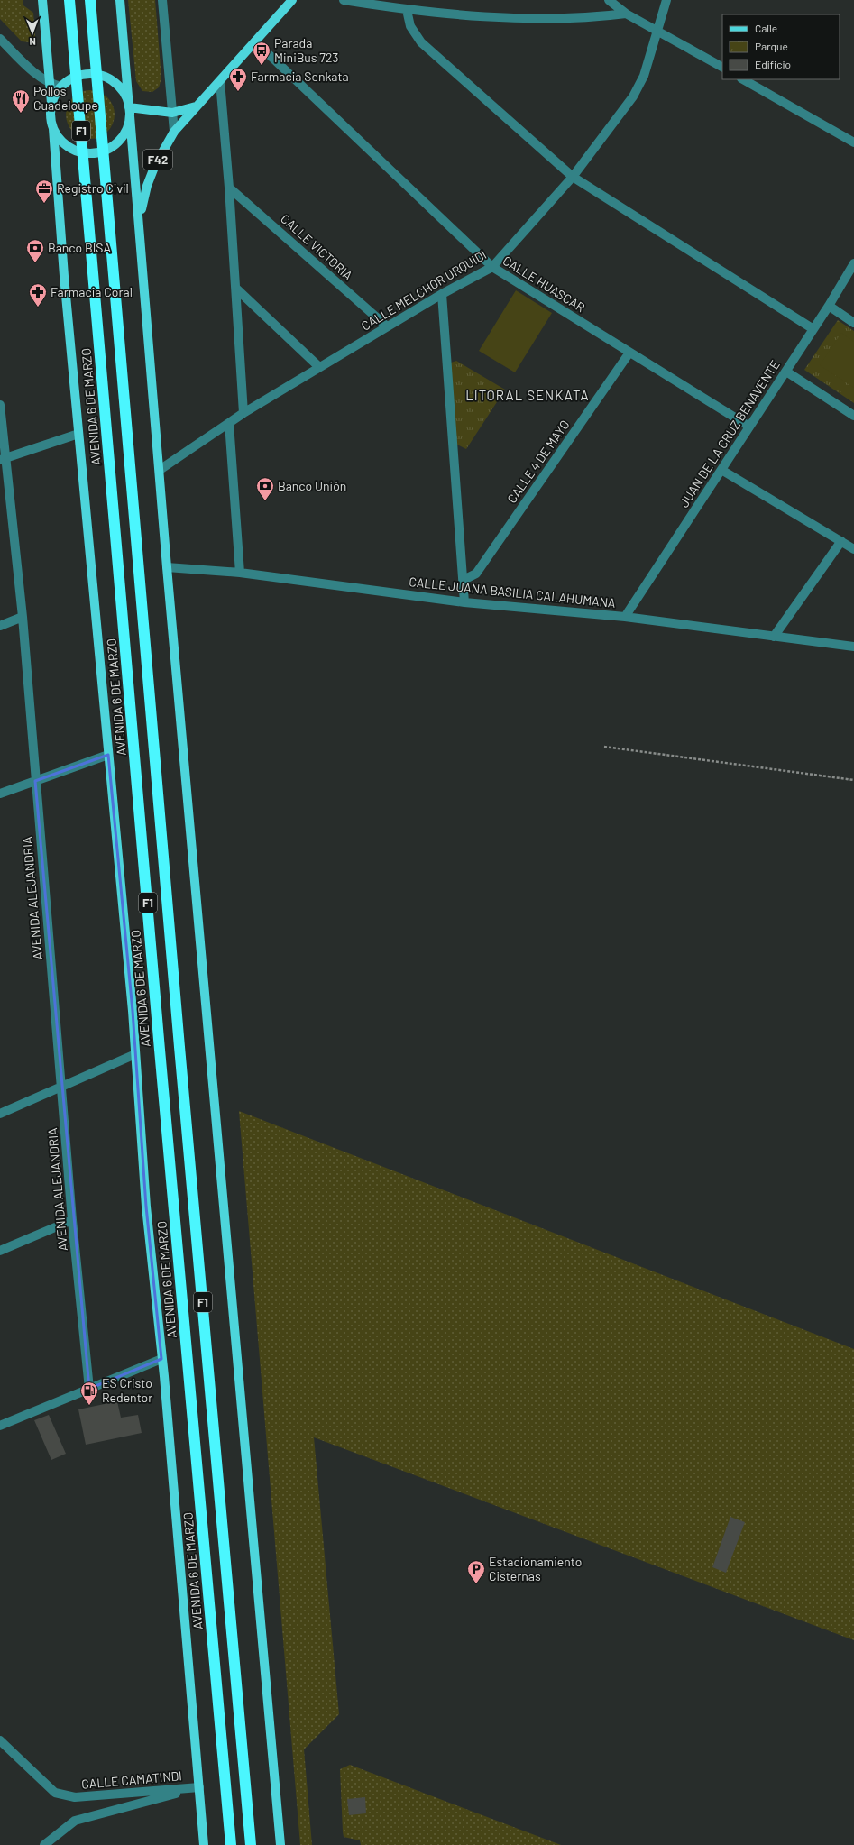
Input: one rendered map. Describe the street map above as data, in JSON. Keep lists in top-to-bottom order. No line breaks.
{"streets":{"highway":["F1","AVENIDA 6 DE MARZO"],"main road":["F42"],"street":["CALLE VICTORIA","CALLE HUASCAR","CALLE MELCHOR URQUIDI","JUAN DE LA CRUZ BENAVENTE","CALLE 4 DE MAYO","CALLE JUANA BASILIA CALAHUMANA","AVENIDA ALEJANDRIA","CALLE CAMATINDI"]},"crossings":[["F42","CALLE HUASCAR"],["CALLE VICTORIA","CALLE MELCHOR URQUIDI"],["CALLE HUASCAR","CALLE MELCHOR URQUIDI"],["CALLE HUASCAR","JUAN DE LA CRUZ BENAVENTE"],["CALLE HUASCAR","CALLE 4 DE MAYO"],["AVENIDA 6 DE MARZO","CALLE CAMATINDI"],["JUAN DE LA CRUZ BENAVENTE","CALLE JUANA BASILIA CALAHUMANA"]],"districts":["LITORAL SENKATA"],"places":{"bus stop":["Parada MiniBus 723"],"pharmacy":["Farmacia Senkata","Farmacia Coral"],"restaurant":["Pollos Guadeloupe"],"office":["Registro Civil"],"bank":["Banco BISA","Banco Unión"],"fuel station":["ES Cristo Redentor"],"parking":["Estacionamiento Cisternas"]},"legend":["Calle","Parque","Edificio"],"north":"bottom"}
